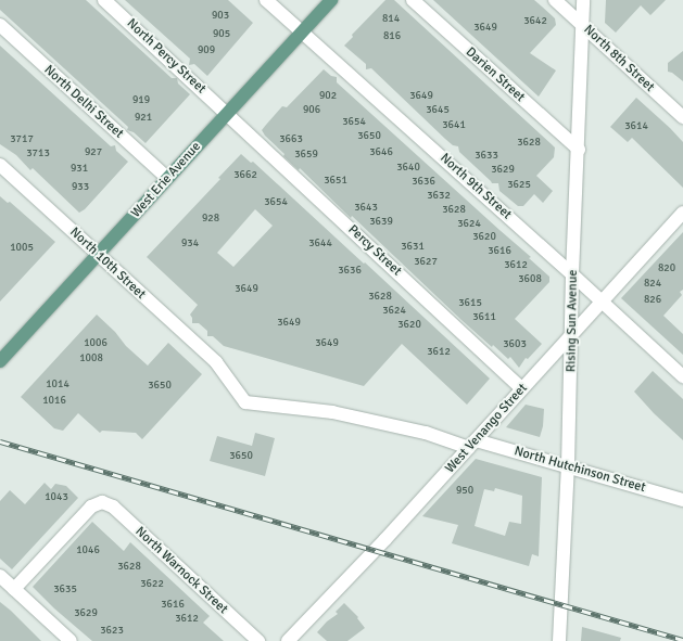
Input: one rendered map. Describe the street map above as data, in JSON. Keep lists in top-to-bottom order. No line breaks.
{"streets":{"main road":["West Erie Avenue"],"street":["North Percy Street","North 8th Street","Darien Street","North Delhi Street","North 9th Street","Percy Street","North 10th Street","Rising Sun Avenue","West Venango Street","North Hutchinson Street","North Warnock Street"]},"crossings":[["North Percy Street","West Erie Avenue"],["North Percy Street","Percy Street"],["North 8th Street","Rising Sun Avenue"],["Darien Street","Rising Sun Avenue"],["North Delhi Street","West Erie Avenue"],["West Erie Avenue","North 9th Street"],["West Erie Avenue","Percy Street"],["West Erie Avenue","North 10th Street"],["North 9th Street","Rising Sun Avenue"],["North 9th Street","West Venango Street"],["Percy Street","West Venango Street"],["North 10th Street","West Venango Street"],["North 10th Street","North Hutchinson Street"],["Rising Sun Avenue","West Venango Street"],["Rising Sun Avenue","North Hutchinson Street"],["West Venango Street","North Hutchinson Street"]],"house_numbers":["903","814","3642","3649","905","816","909","902","3649","919","906","3645","921","3654","3641","3614","3650","3717","3663","3628","927","3646","3713","3659","3633","3640","931","3629","3662","3651","3636","3625","933","3632","3654","3643","3628","928","3639","3624","3620","934","3644","3631","1005","3616","3627","3612","820","3636","3608","824","3649","3628","826","3615","3624","3611","3649","3620","1006","3649","3603","3612","1008","1014","3650","1016","3650","950","1043","1046","3628","3622","3635","3616","3629","3612","3623"]}
